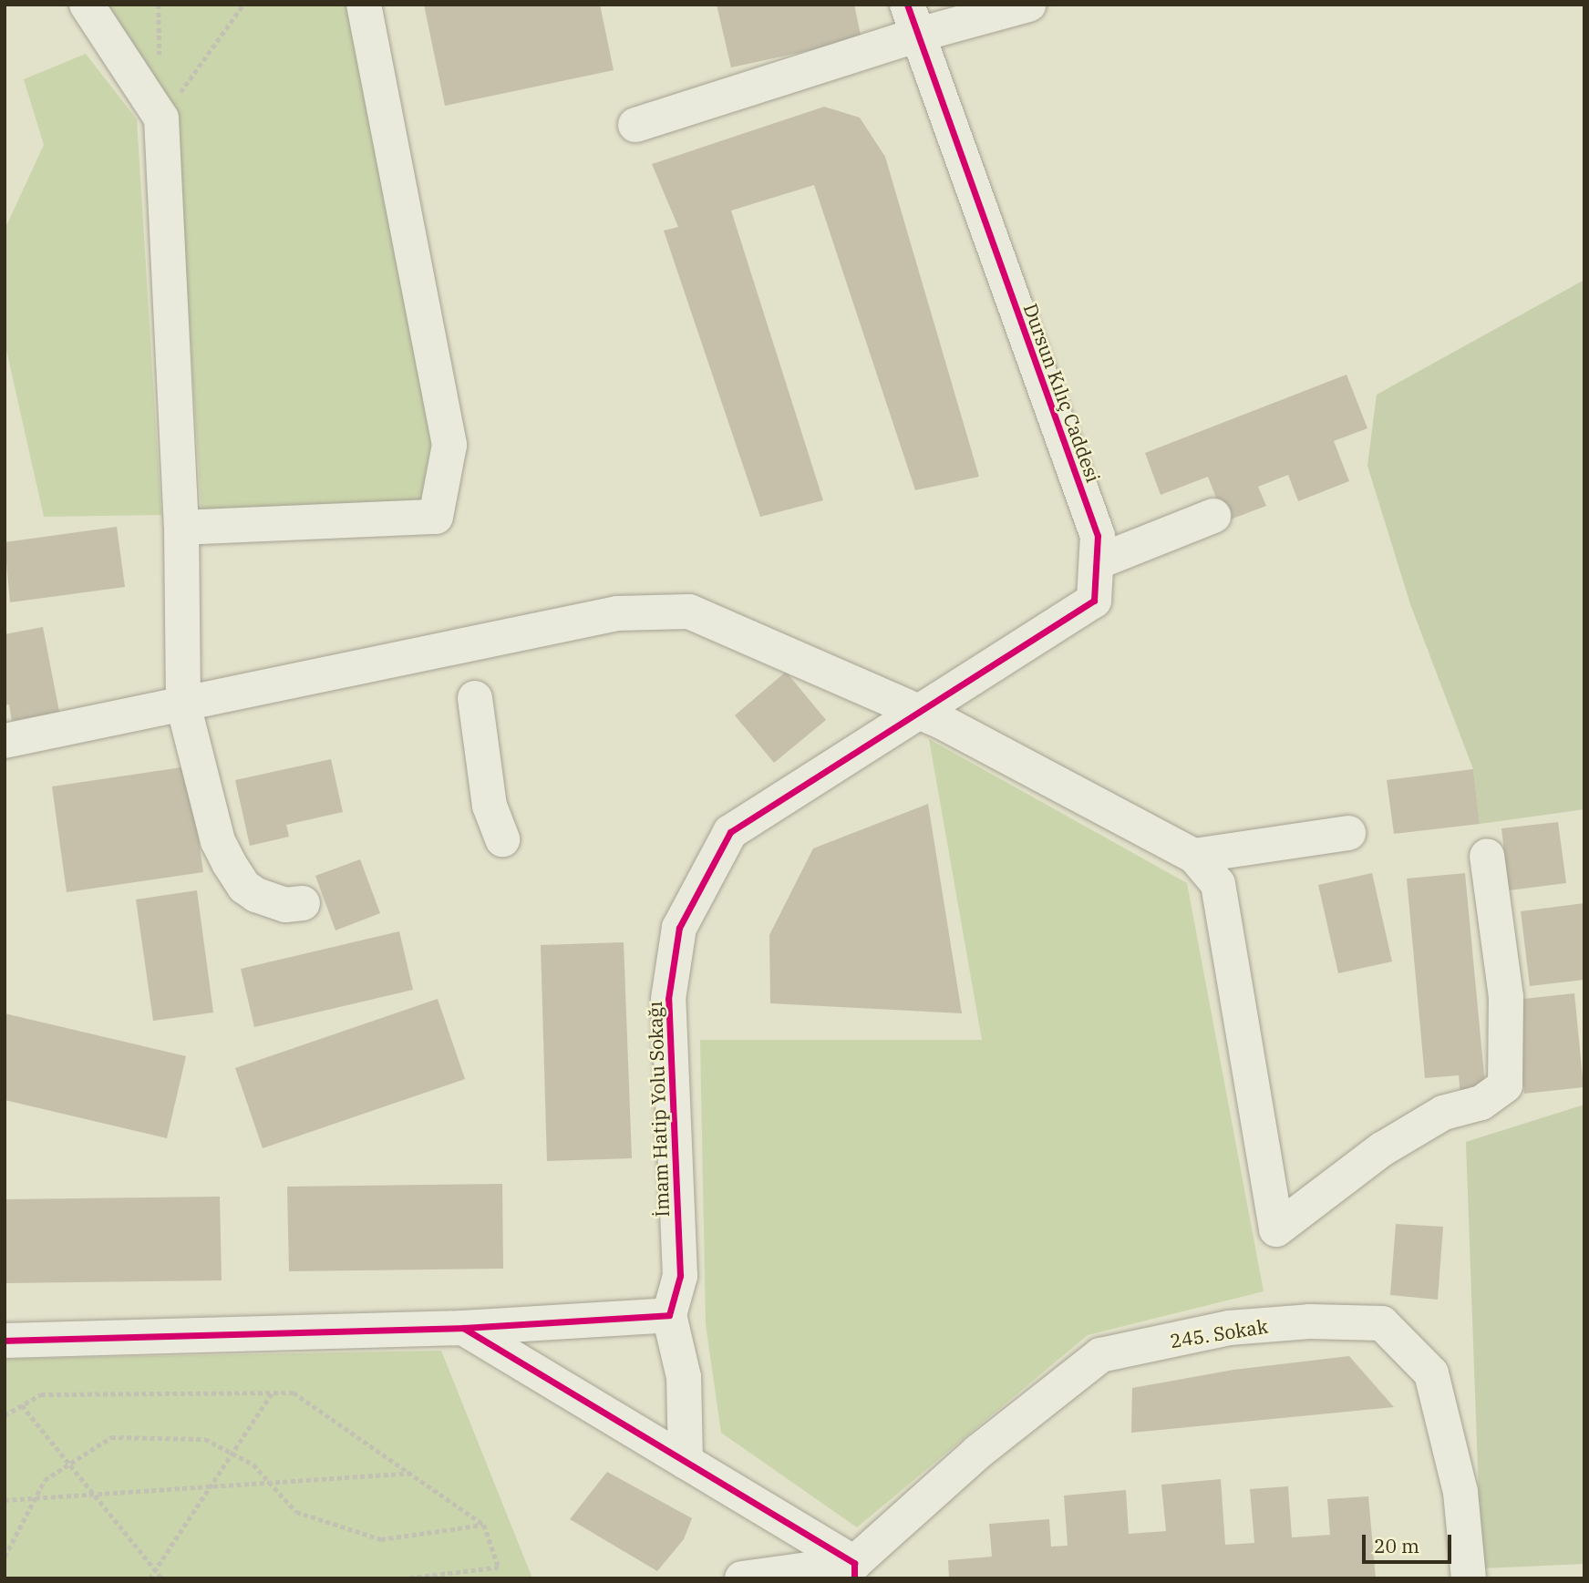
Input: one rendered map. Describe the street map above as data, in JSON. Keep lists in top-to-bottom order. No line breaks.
{"streets":{"street":["Dursun Kılıç Caddesi","İmam Hatip Yolu Sokağı","245. Sokak"]},"crossings":[["Dursun Kılıç Caddesi","İmam Hatip Yolu Sokağı"]],"scale_bar":"20 m"}
